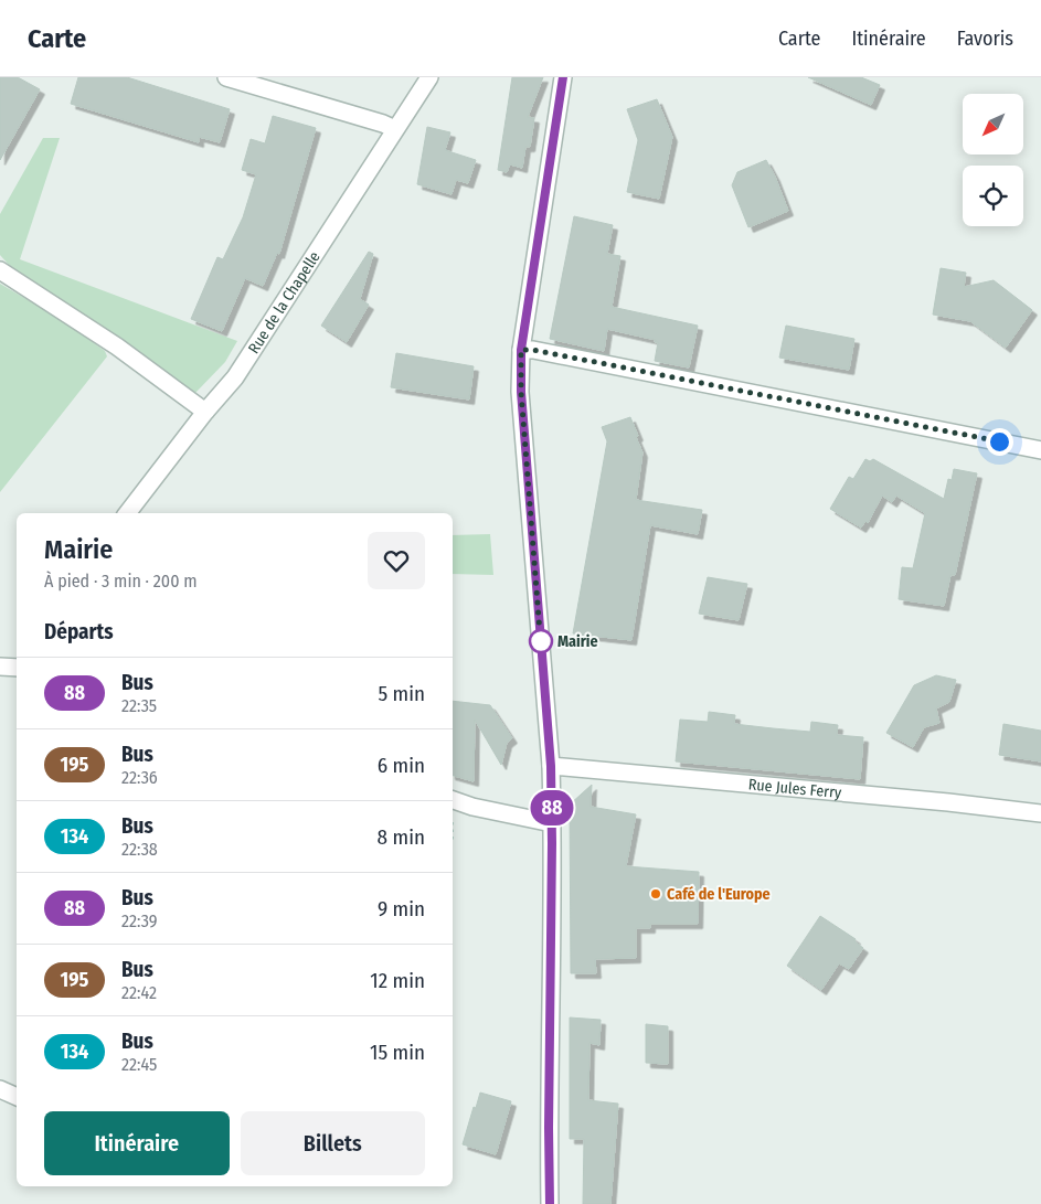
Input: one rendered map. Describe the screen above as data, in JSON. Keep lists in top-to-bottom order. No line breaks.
{"streets":{"street":["Rue de la Chapelle","Rue Jules Ferry"]},"places":["Mairie","Café de l'Europe"],"lines":["bus line 88"],"north":"bottom left","page":{"header":"Carte","nav":["Carte","Itinéraire","Favoris"],"on_map":"88","heading":[["Mairie","À pied · 3 min · 200 m"],"Départs"],"list":[{"mark":"88","name":"Bus","note":"22:35","value":"5 min"},{"mark":"195","name":"Bus","note":"22:36","value":"6 min"},{"mark":"134","name":"Bus","note":"22:38","value":"8 min"},{"mark":"88","name":"Bus","note":"22:39","value":"9 min"},{"mark":"195","name":"Bus","note":"22:42","value":"12 min"},{"mark":"134","name":"Bus","note":"22:45","value":"15 min"}],"buttons":["Itinéraire","Billets"]}}
